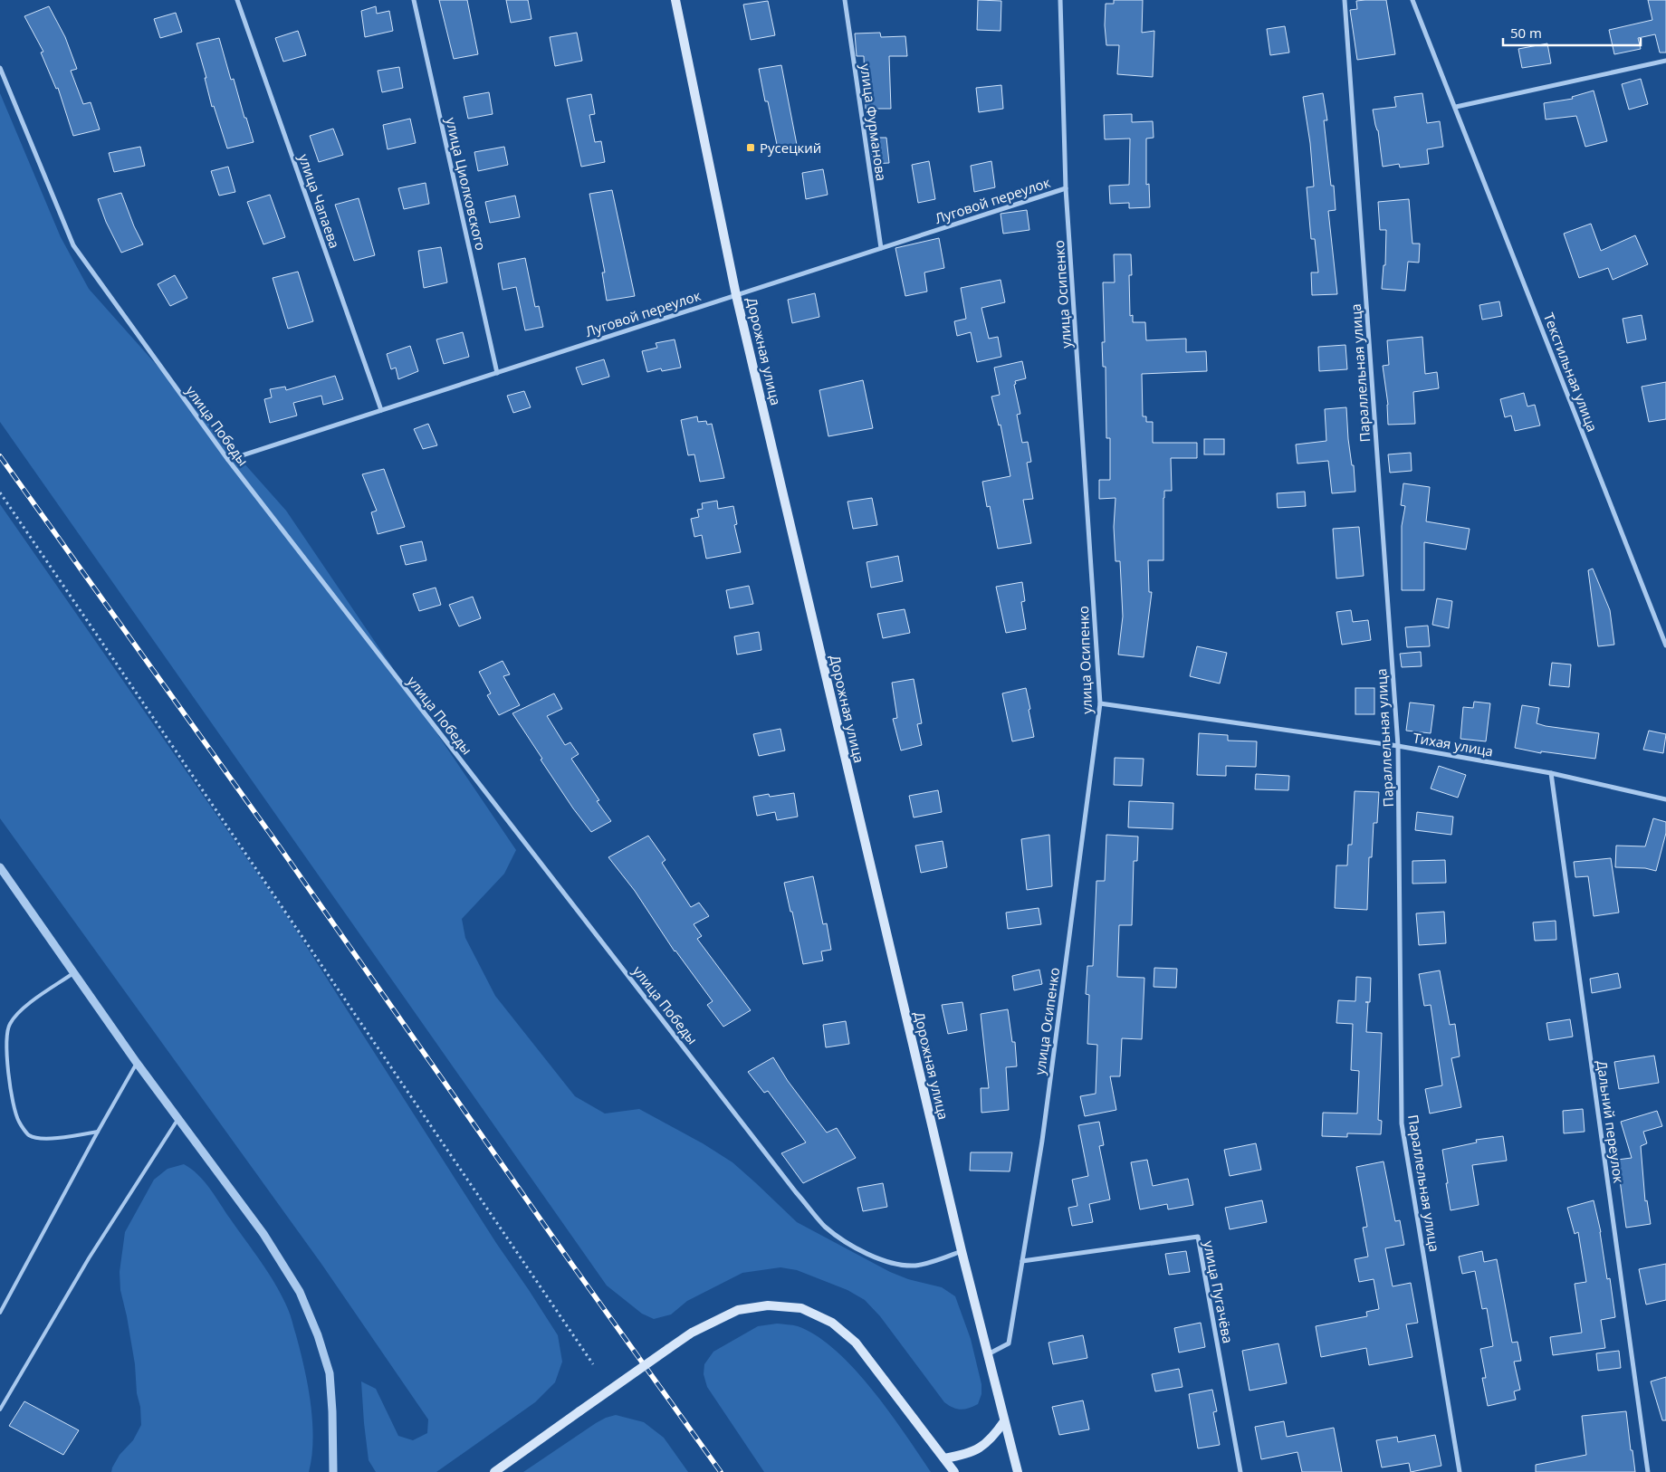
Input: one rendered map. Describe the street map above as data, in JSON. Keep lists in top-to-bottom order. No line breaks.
{"streets":{"main road":["Дорожная улица"],"street":["улица Фурманова","улица Циолковского","Луговой переулок","улица Чапаева","улица Осипенко","Текстильная улица","Параллельная улица","улица Победы","Тихая улица","Дальний переулок","улица Пугачёва"]},"crossings":[["улица Фурманова","Луговой переулок"],["улица Циолковского","Луговой переулок"],["Луговой переулок","улица Чапаева"],["Луговой переулок","улица Осипенко"],["Луговой переулок","Дорожная улица"],["Луговой переулок","улица Победы"],["улица Осипенко","Дорожная улица"],["улица Осипенко","Тихая улица"],["улица Осипенко","улица Пугачёва"],["Дорожная улица","улица Победы"],["Параллельная улица","Тихая улица"],["Тихая улица","Дальний переулок"]],"places":{"transit":["Русецкий"]},"scale_bar":"50 m"}
